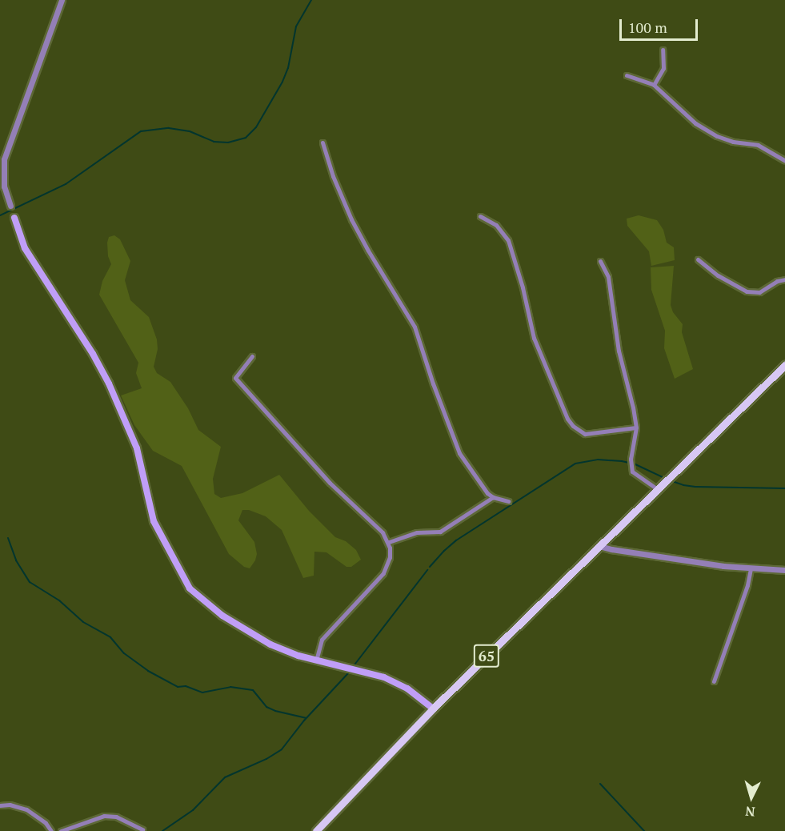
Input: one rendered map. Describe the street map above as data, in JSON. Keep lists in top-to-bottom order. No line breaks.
{"streets":{"main road":["65"]},"scale_bar":"100 m","north":"bottom"}
